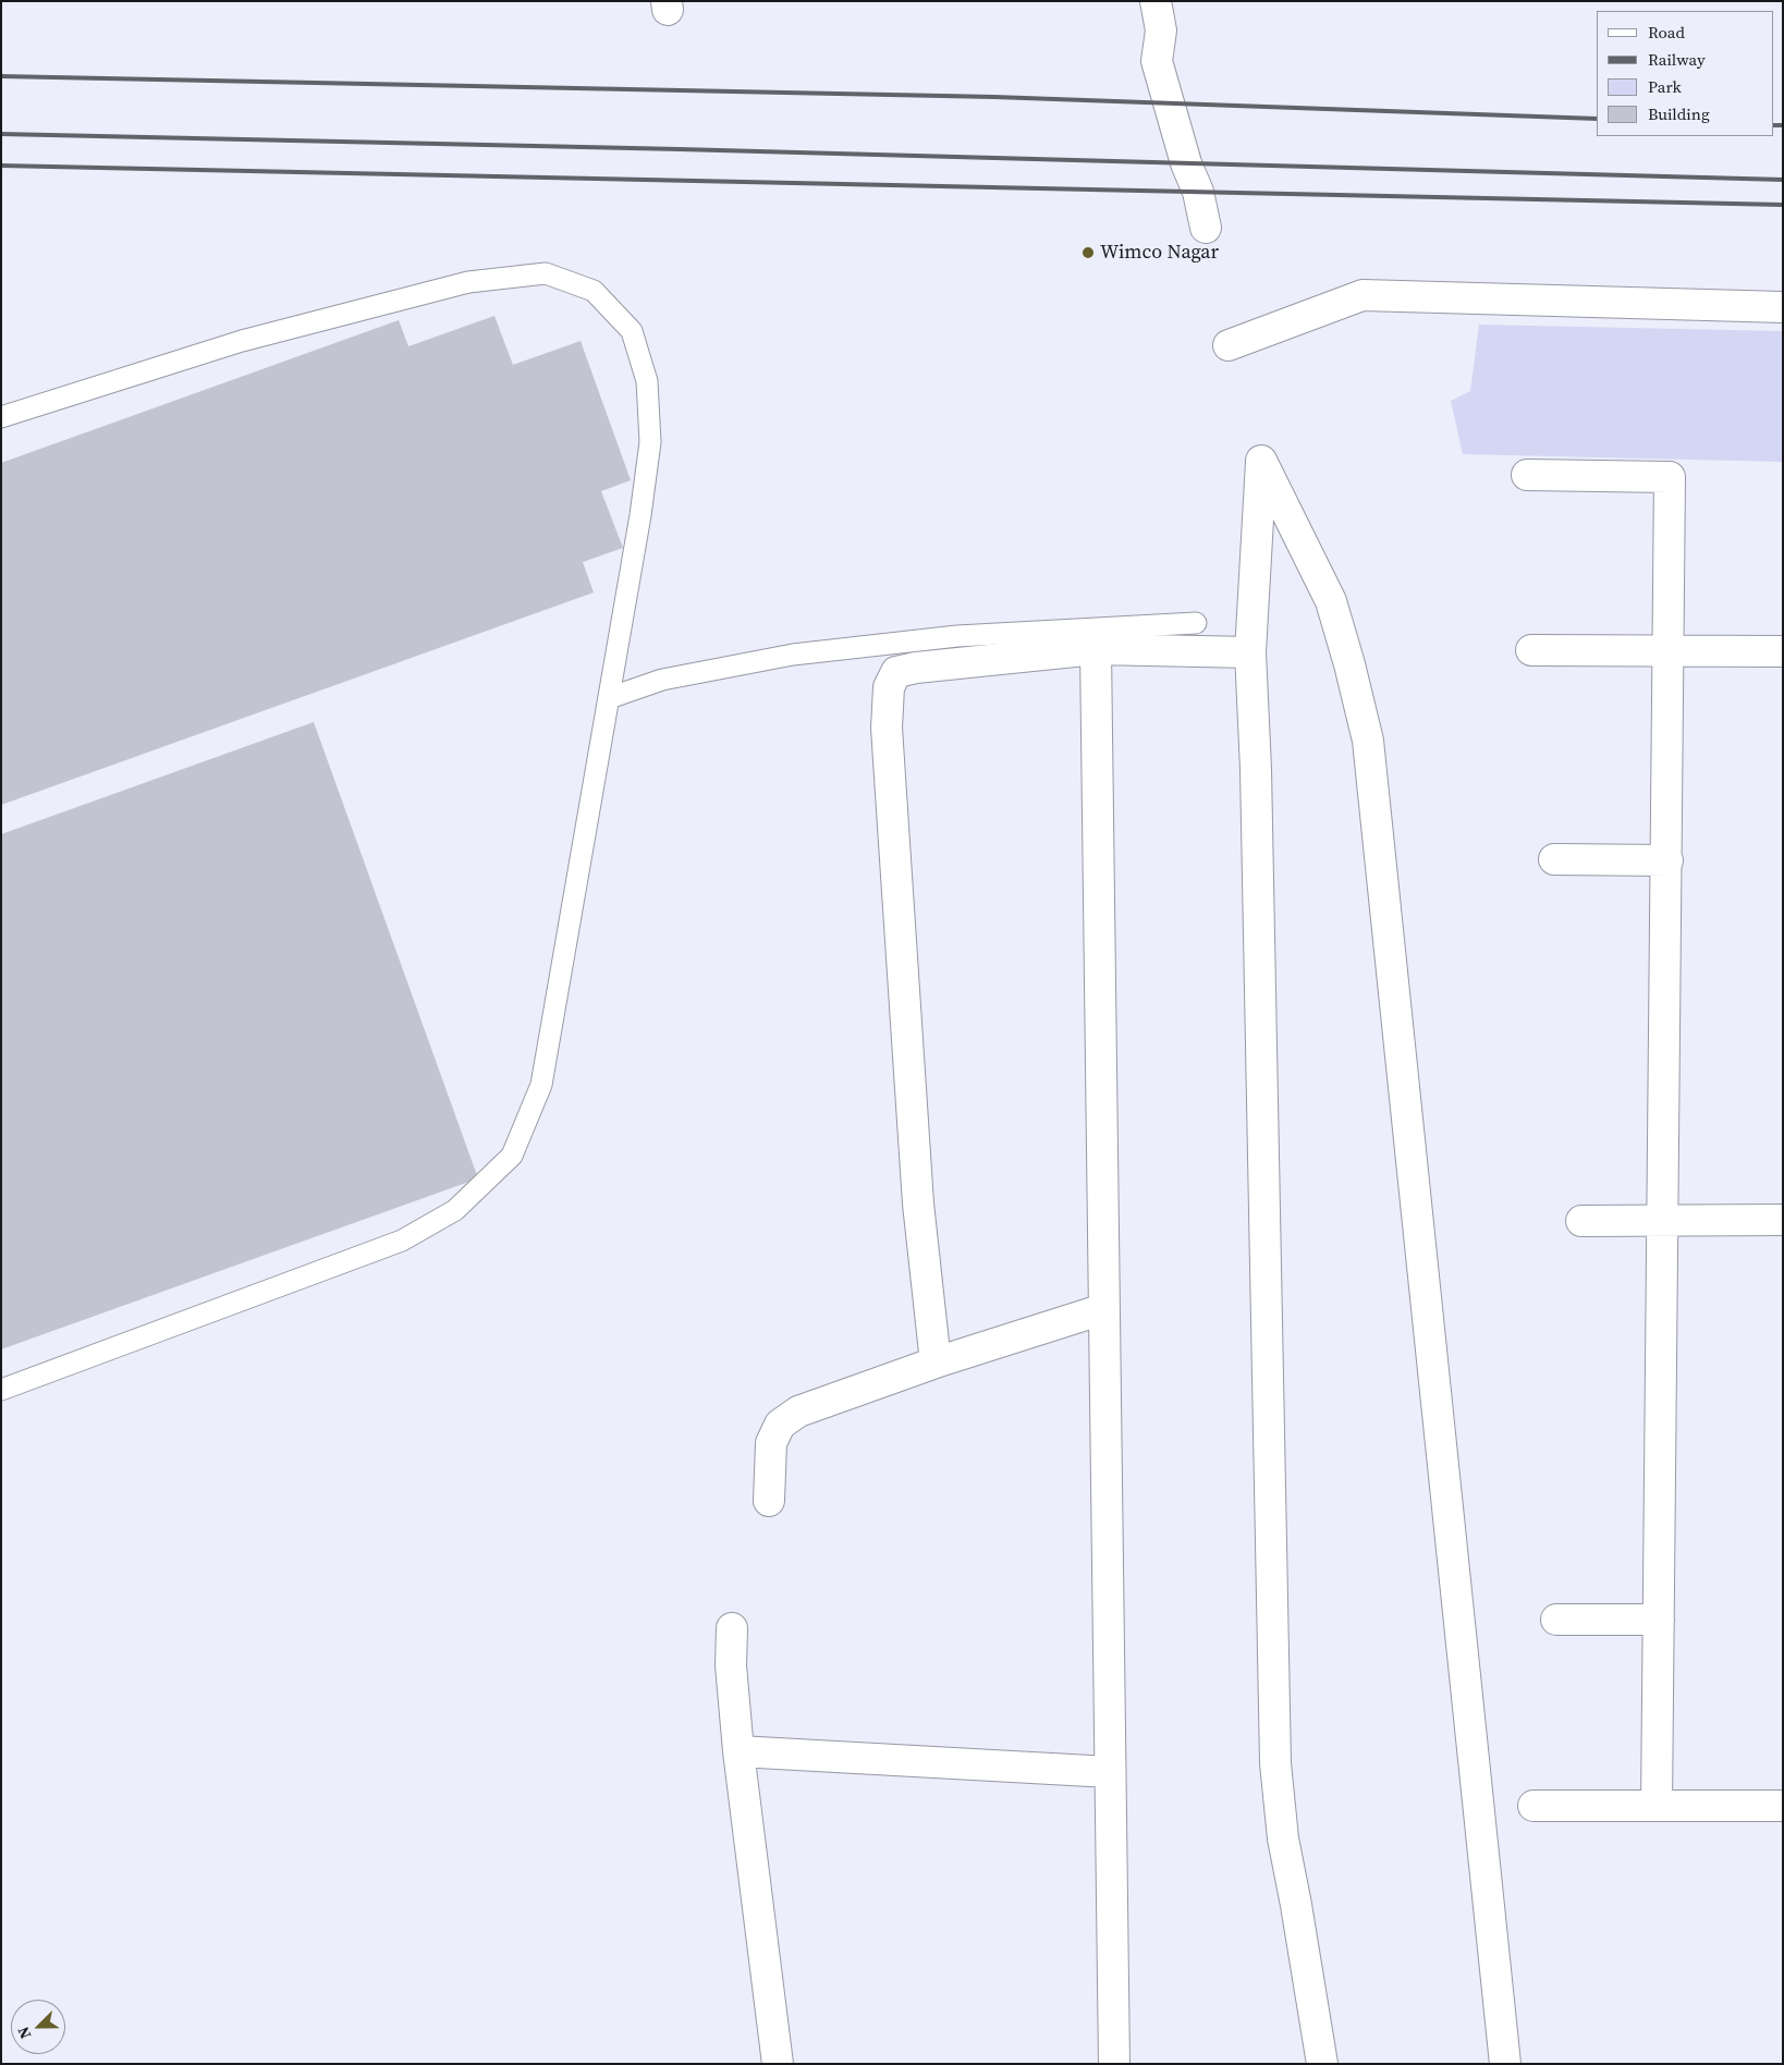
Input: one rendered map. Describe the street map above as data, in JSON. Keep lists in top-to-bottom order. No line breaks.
{"places":["Wimco Nagar"],"legend":["Road","Railway","Park","Building"],"north":"bottom left"}
